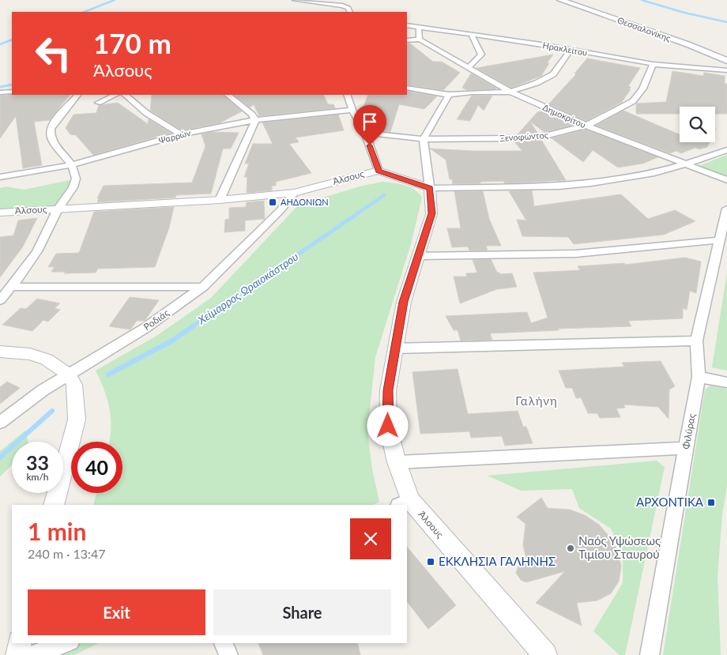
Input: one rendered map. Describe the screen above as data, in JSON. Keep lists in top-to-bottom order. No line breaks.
{"streets":{"main road":["Θεσσαλονίκης"],"street":["Ηρακλείτου","Δημοκρίτου","Ψαρρών","Ξενοφώντος","Άλσους","Ροδιάς","Φιλύρας"]},"crossings":[["Ηρακλείτου","Ξενοφώντος"],["Δημοκρίτου","Ξενοφώντος"],["Άλσους","Ροδιάς"]],"districts":["Γαλήνη"],"water":["Χείμαρρος Ωραιοκάστρου"],"places":{"transit":["ΑΗΔΟΝΙΩΝ","ΑΡΧΟΝΤΙΚΑ","ΕΚΚΛΗΣΙΑ ΓΑΛΗΝΗΣ"],"other":["Ναός Υψώσεως Τιμίου Σταυρού"]},"page":{"turn":["170 m","Άλσους"],"speed":"33 km/h","limit":"40","heading":["1 min","240 m · 13:47"],"buttons":["Exit","Share"]}}
